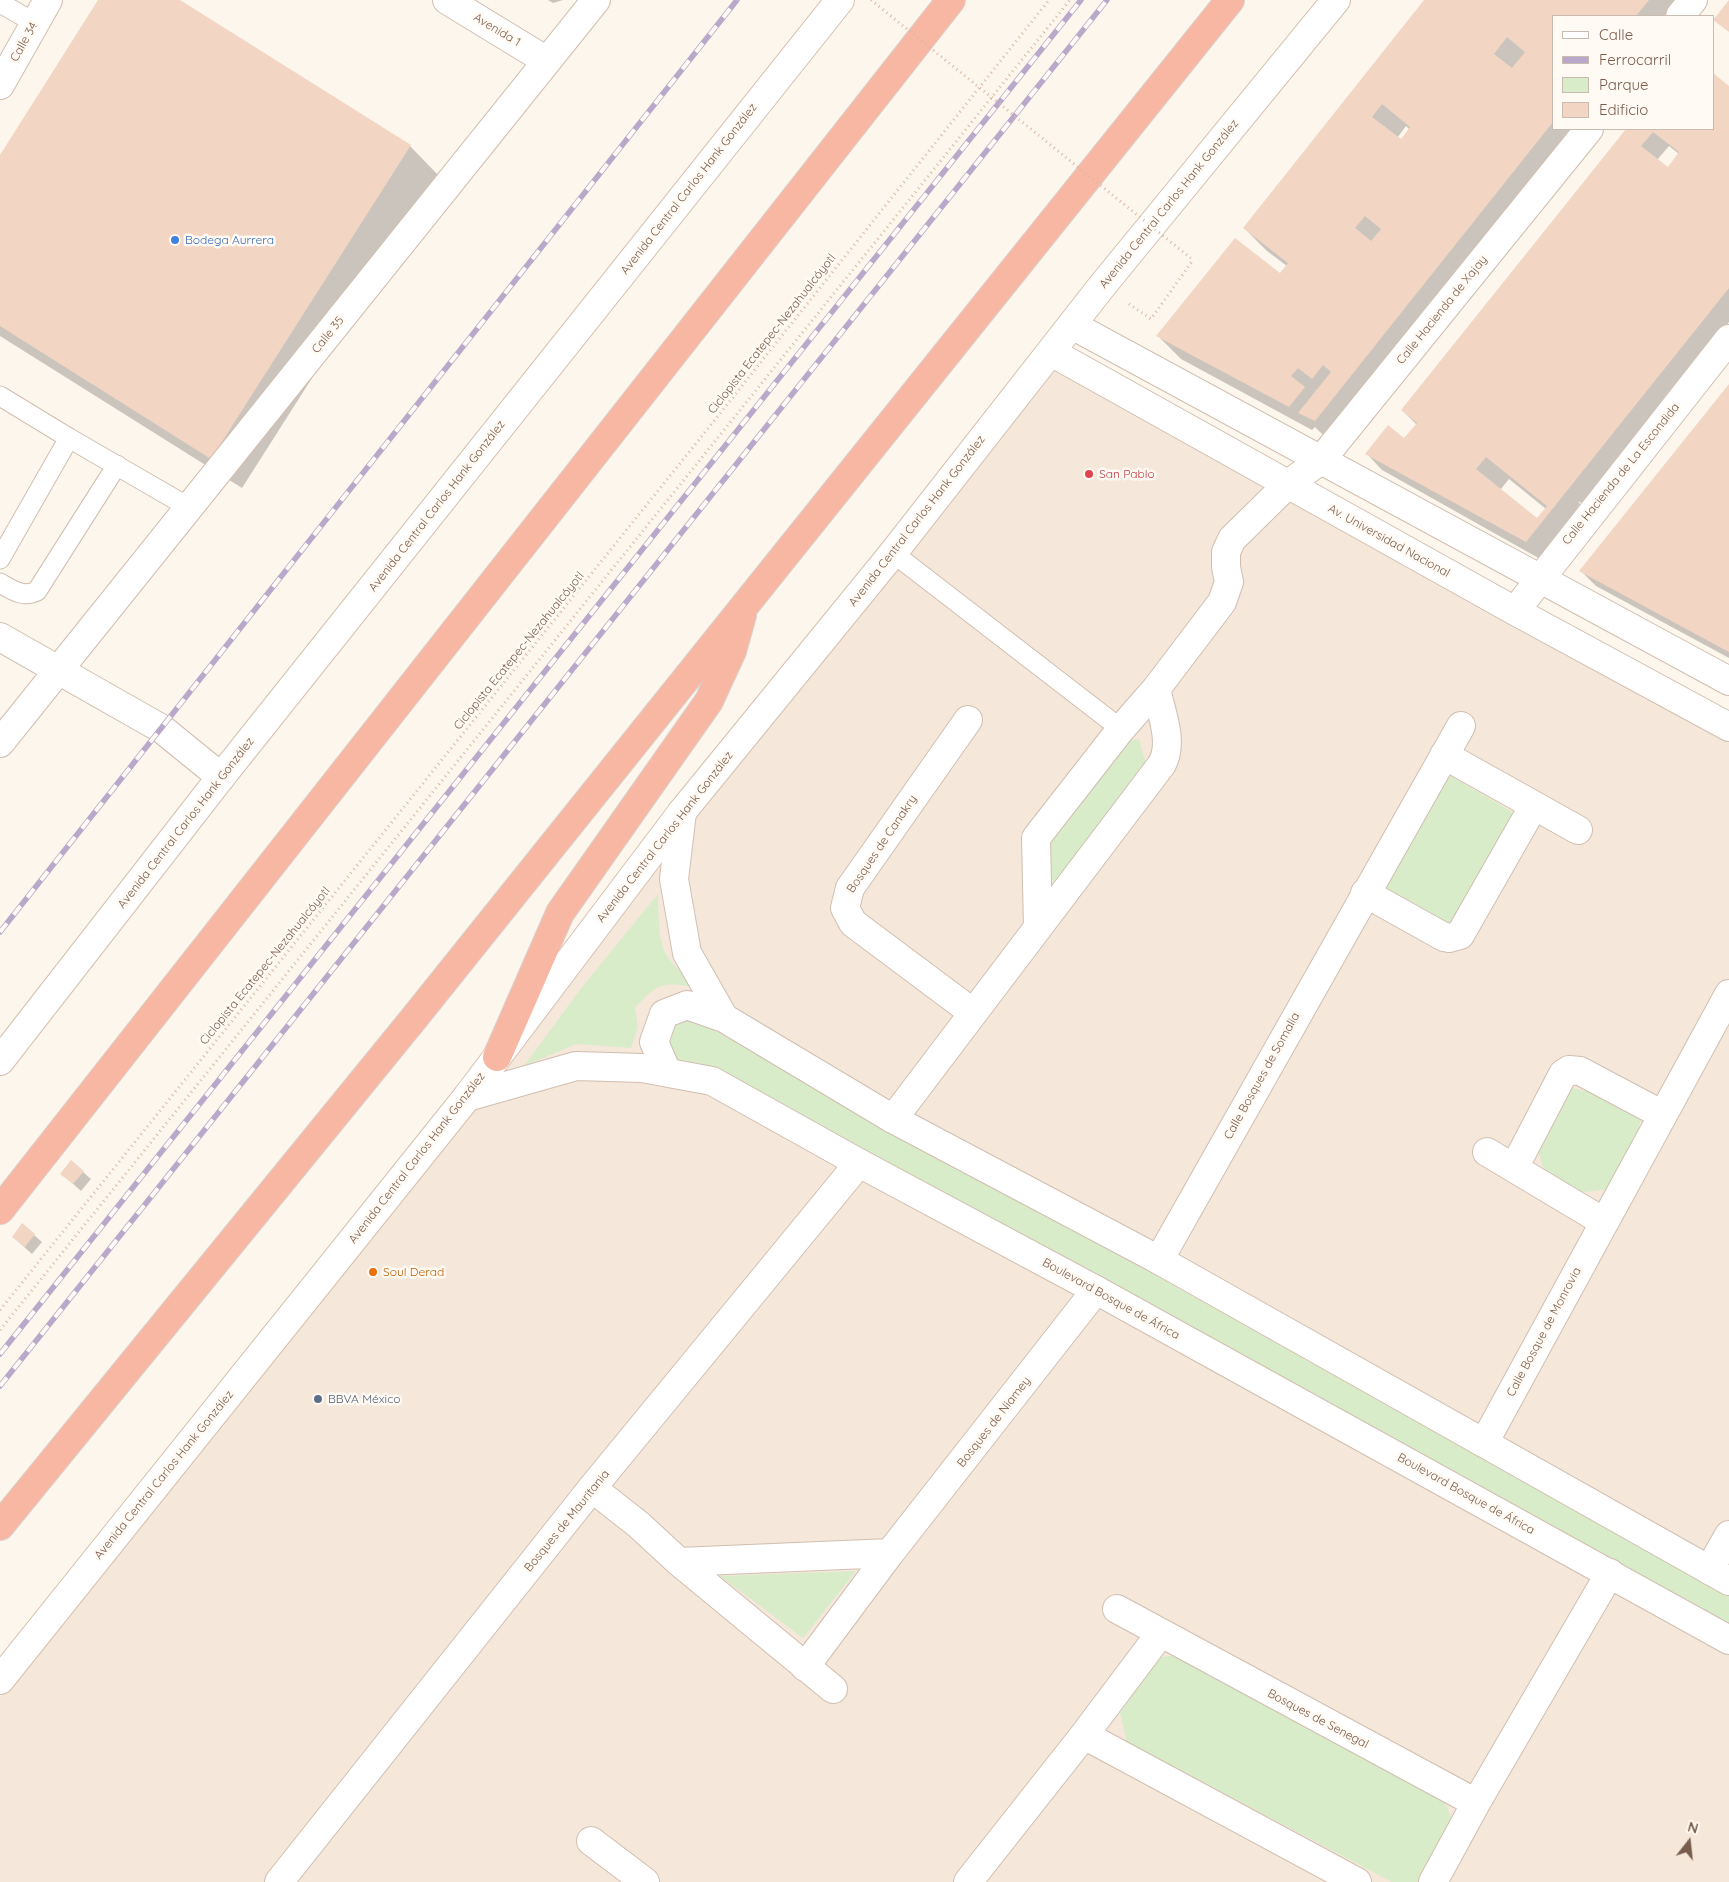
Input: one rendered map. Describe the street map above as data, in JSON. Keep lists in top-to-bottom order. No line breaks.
{"streets":{"street":["Avenida 1","Calle 34","Avenida Central Carlos Hank González","Calle Hacienda de Xajay","Calle 35","Calle Hacienda de La Escondida","Av. Universidad Nacional","Bosques de Canakry","Calle Bosques de Somalia","Boulevard Bosque de África","Calle Bosque de Monrovia","Bosques de Niamey","Bosques de Mauritania","Bosques de Senegal"],"path":["Ciclopista Ecatepec-Nezahualcóyotl"]},"crossings":[["Avenida 1","Calle 35"],["Avenida Central Carlos Hank González","Av. Universidad Nacional"],["Avenida Central Carlos Hank González","Boulevard Bosque de África"],["Calle Hacienda de Xajay","Av. Universidad Nacional"],["Calle Hacienda de La Escondida","Av. Universidad Nacional"],["Boulevard Bosque de África","Bosques de Niamey"],["Boulevard Bosque de África","Bosques de Mauritania"]],"places":["Bodega Aurrera","San Pablo","Soul Derad","BBVA México"],"legend":["Calle","Ferrocarril","Parque","Edificio"],"north":"top"}
